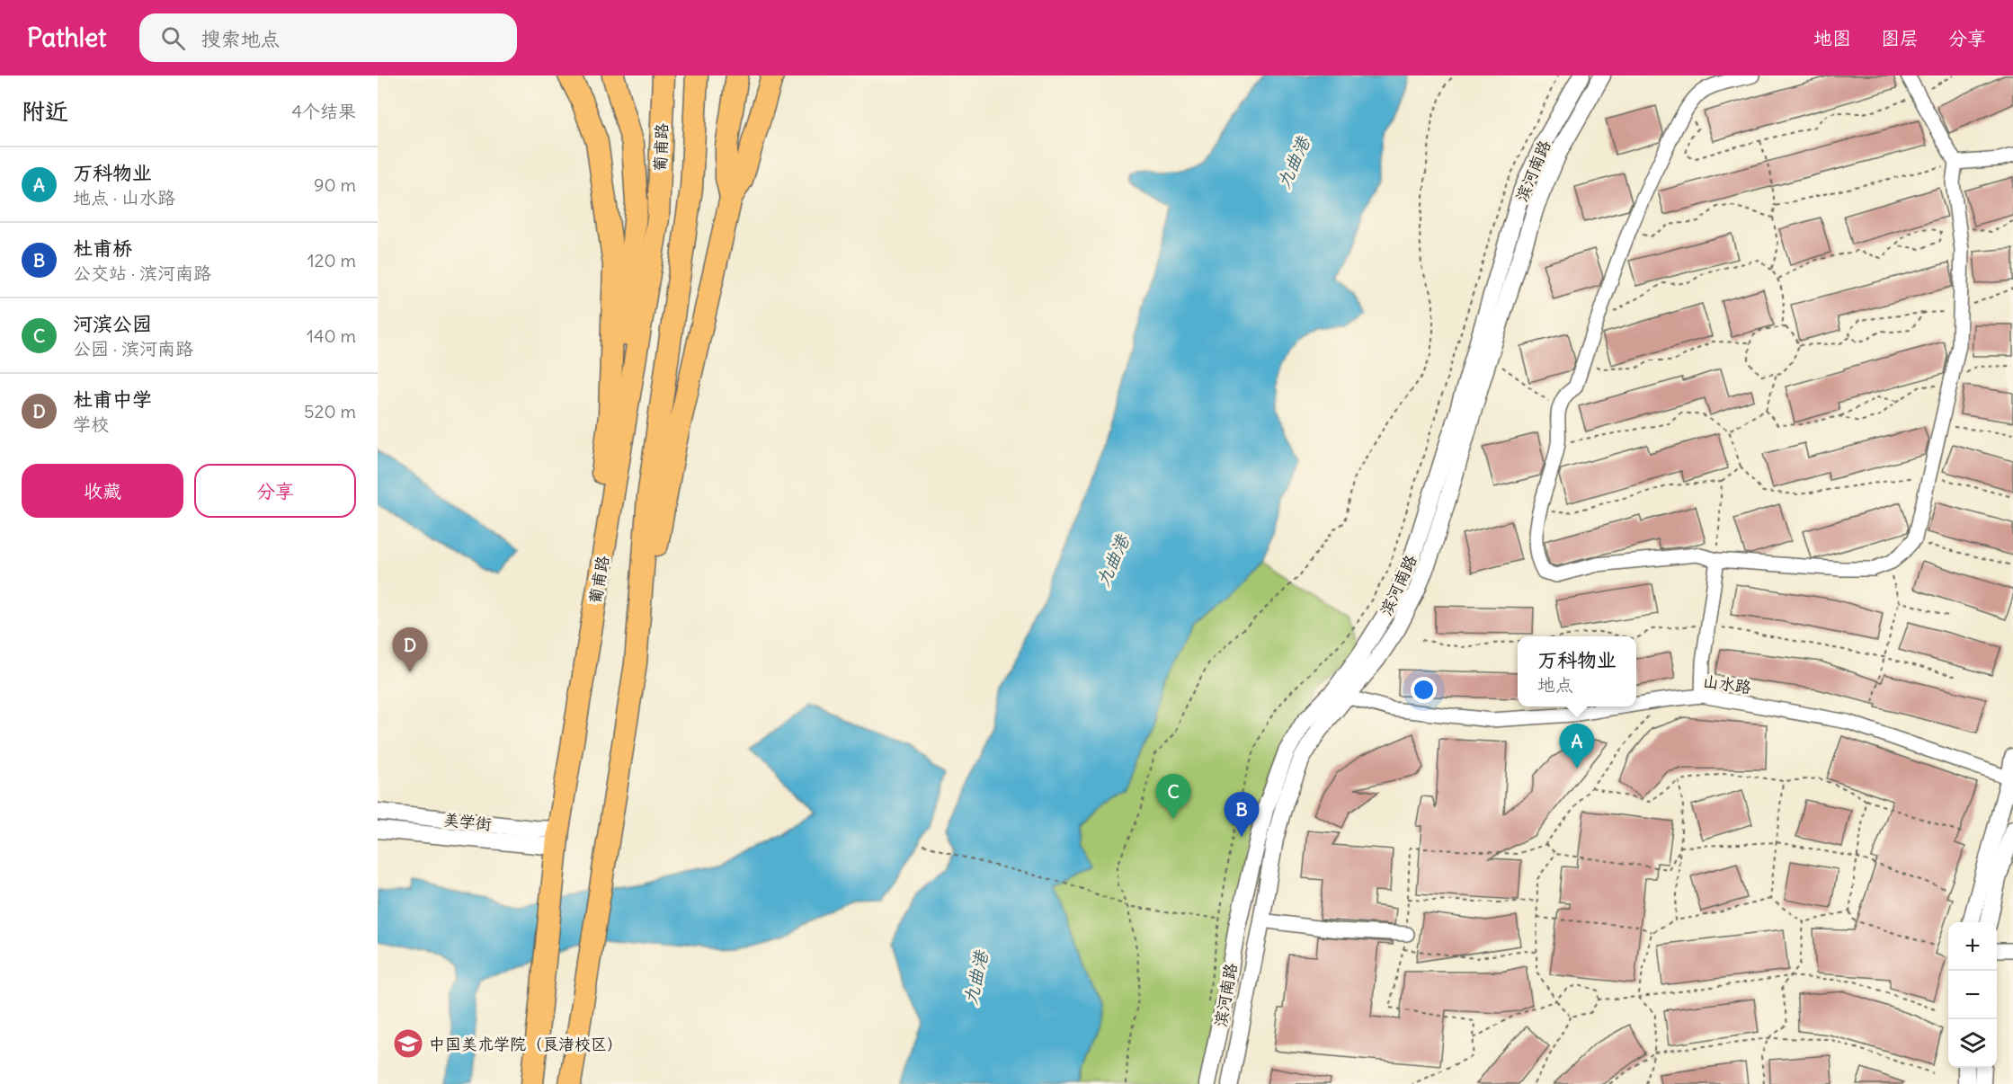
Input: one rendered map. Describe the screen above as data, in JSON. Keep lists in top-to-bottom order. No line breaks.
{"streets":{"main road":["葡甫路"],"street":["滨河南路","山水路","美学街"]},"crossings":[["葡甫路","美学街"],["滨河南路","山水路"]],"water":["九曲港"],"places":{"school or university":["中国美术学院（良渚校区）"]},"page":{"header":"Pathlet","search":"搜索地点","nav":["地图","图层","分享"],"heading":["附近","4个结果"],"list":[{"mark":"A","name":"万科物业","note":"地点 · 山水路","value":"90 m"},{"mark":"B","name":"杜甫桥","note":"公交站 · 滨河南路","value":"120 m"},{"mark":"C","name":"河滨公园","note":"公园 · 滨河南路","value":"140 m"},{"mark":"D","name":"杜甫中学","note":"学校","value":"520 m"}],"buttons":["收藏","分享"],"pins":["D","A","C","B"],"popup":["万科物业","地点"],"map_buttons":["+","−"]}}
